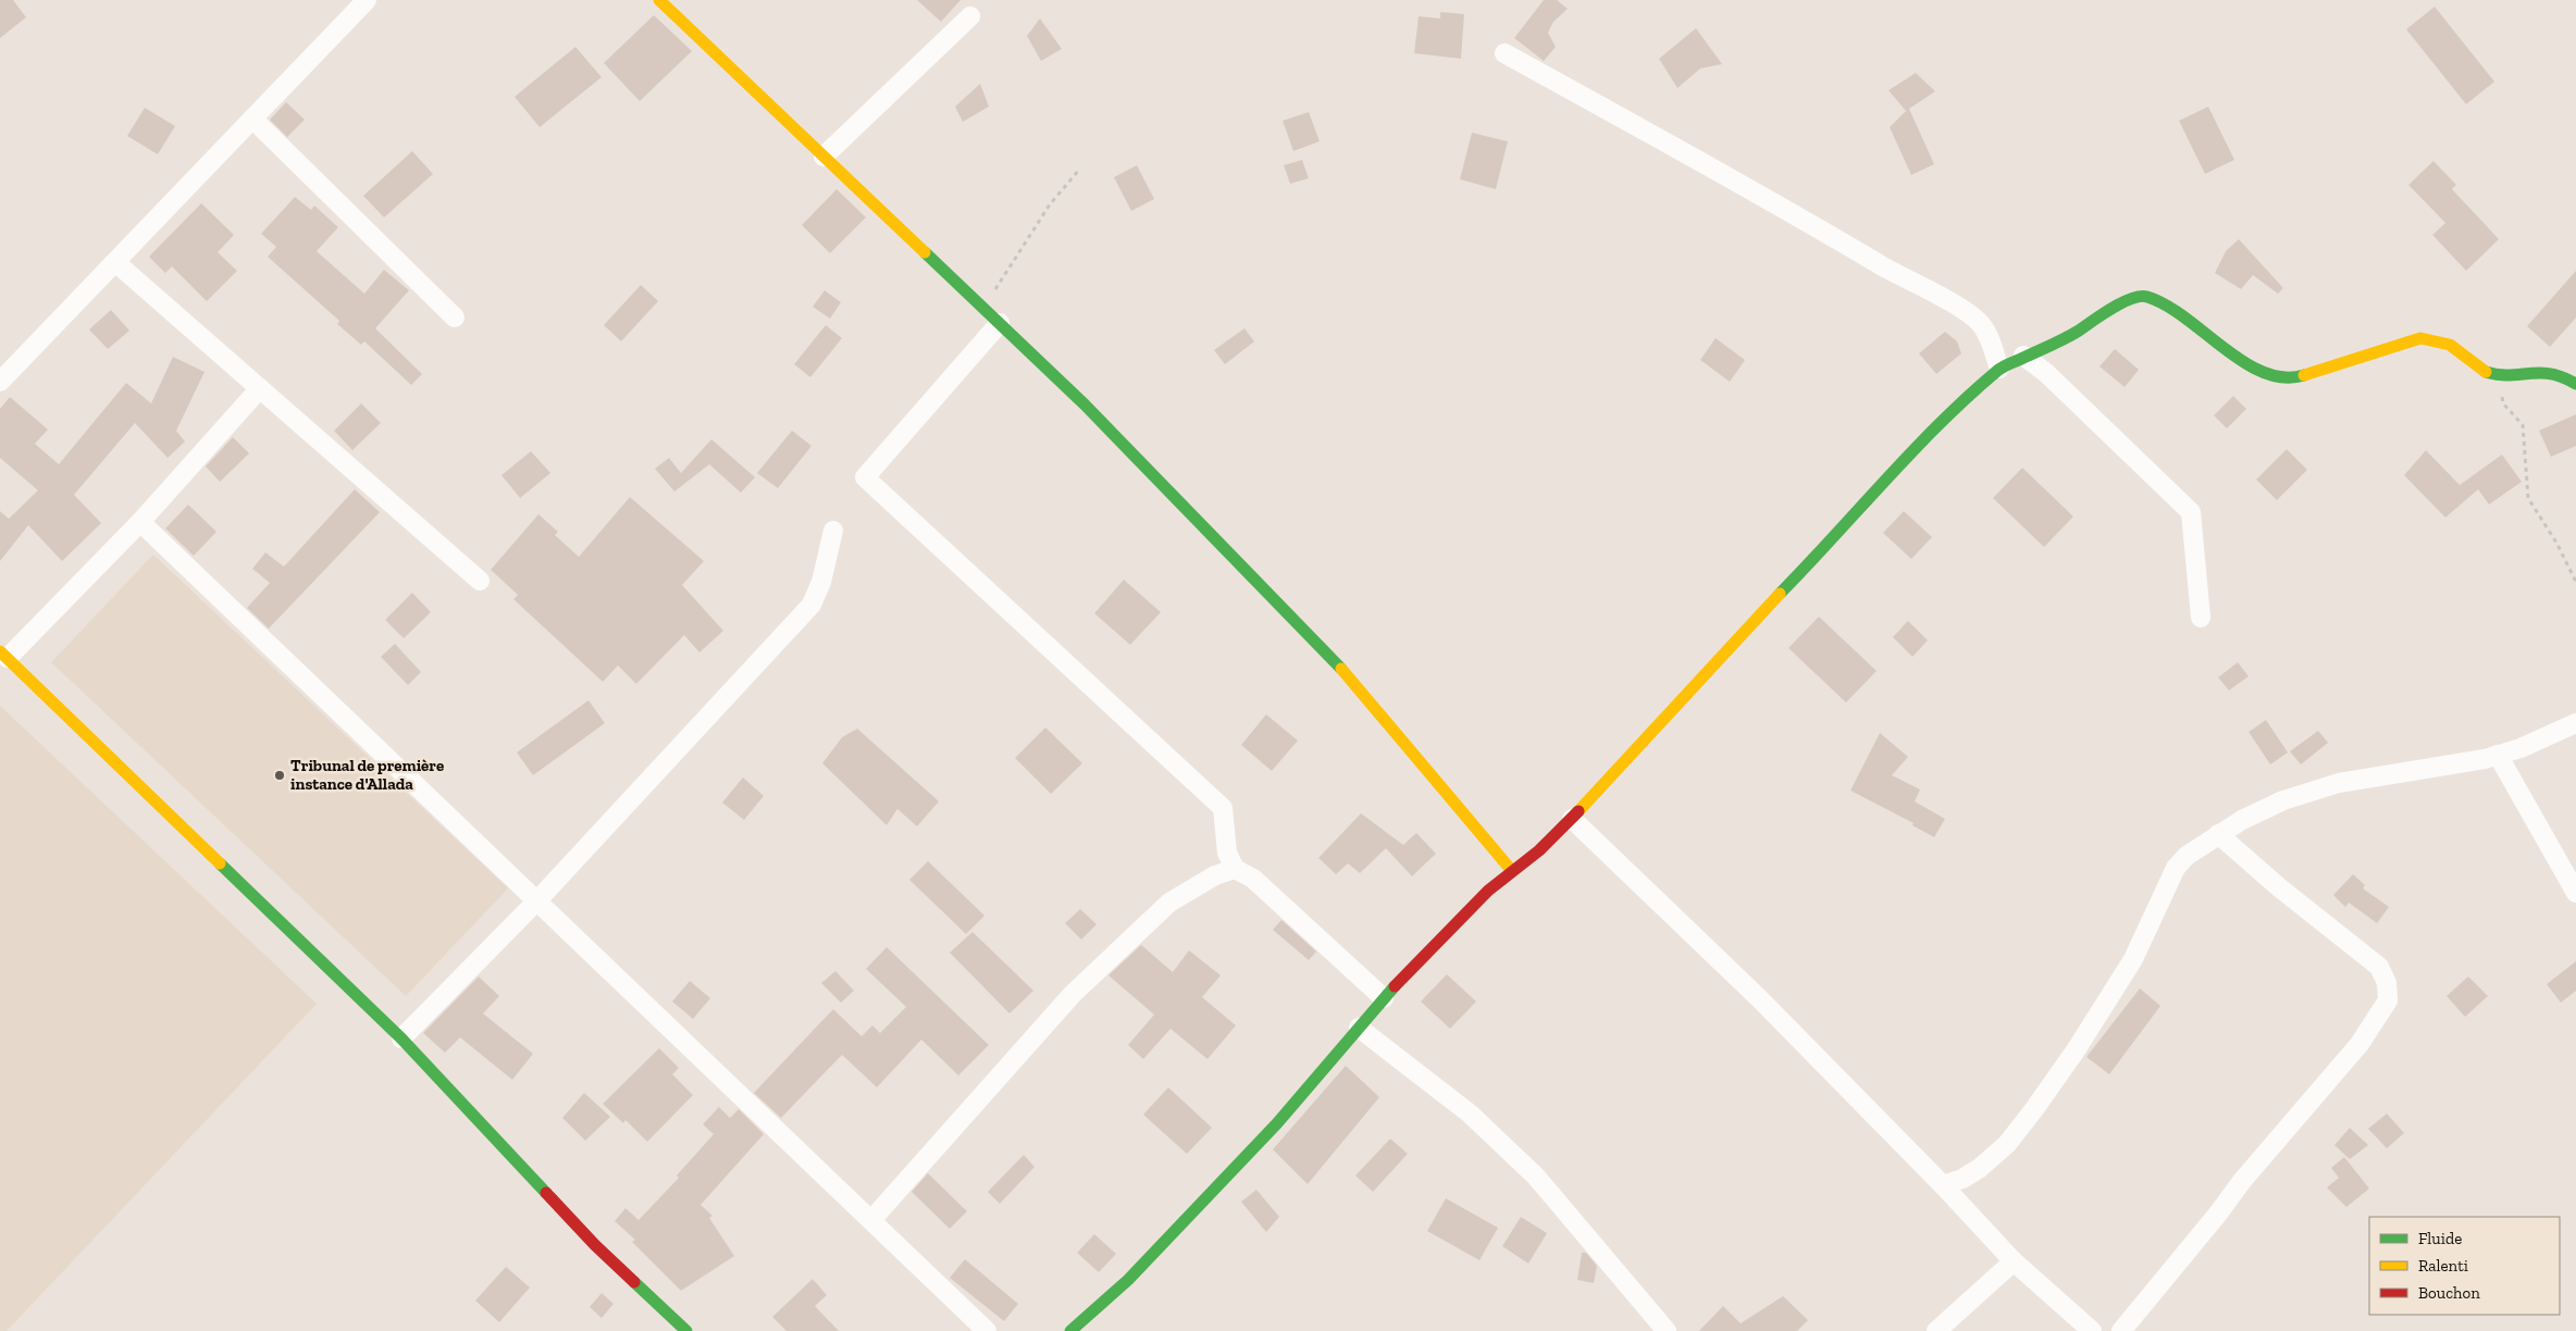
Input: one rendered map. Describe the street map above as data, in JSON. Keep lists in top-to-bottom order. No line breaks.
{"places":["Tribunal de première instance d'Allada"],"legend":["Fluide","Ralenti","Bouchon"]}
